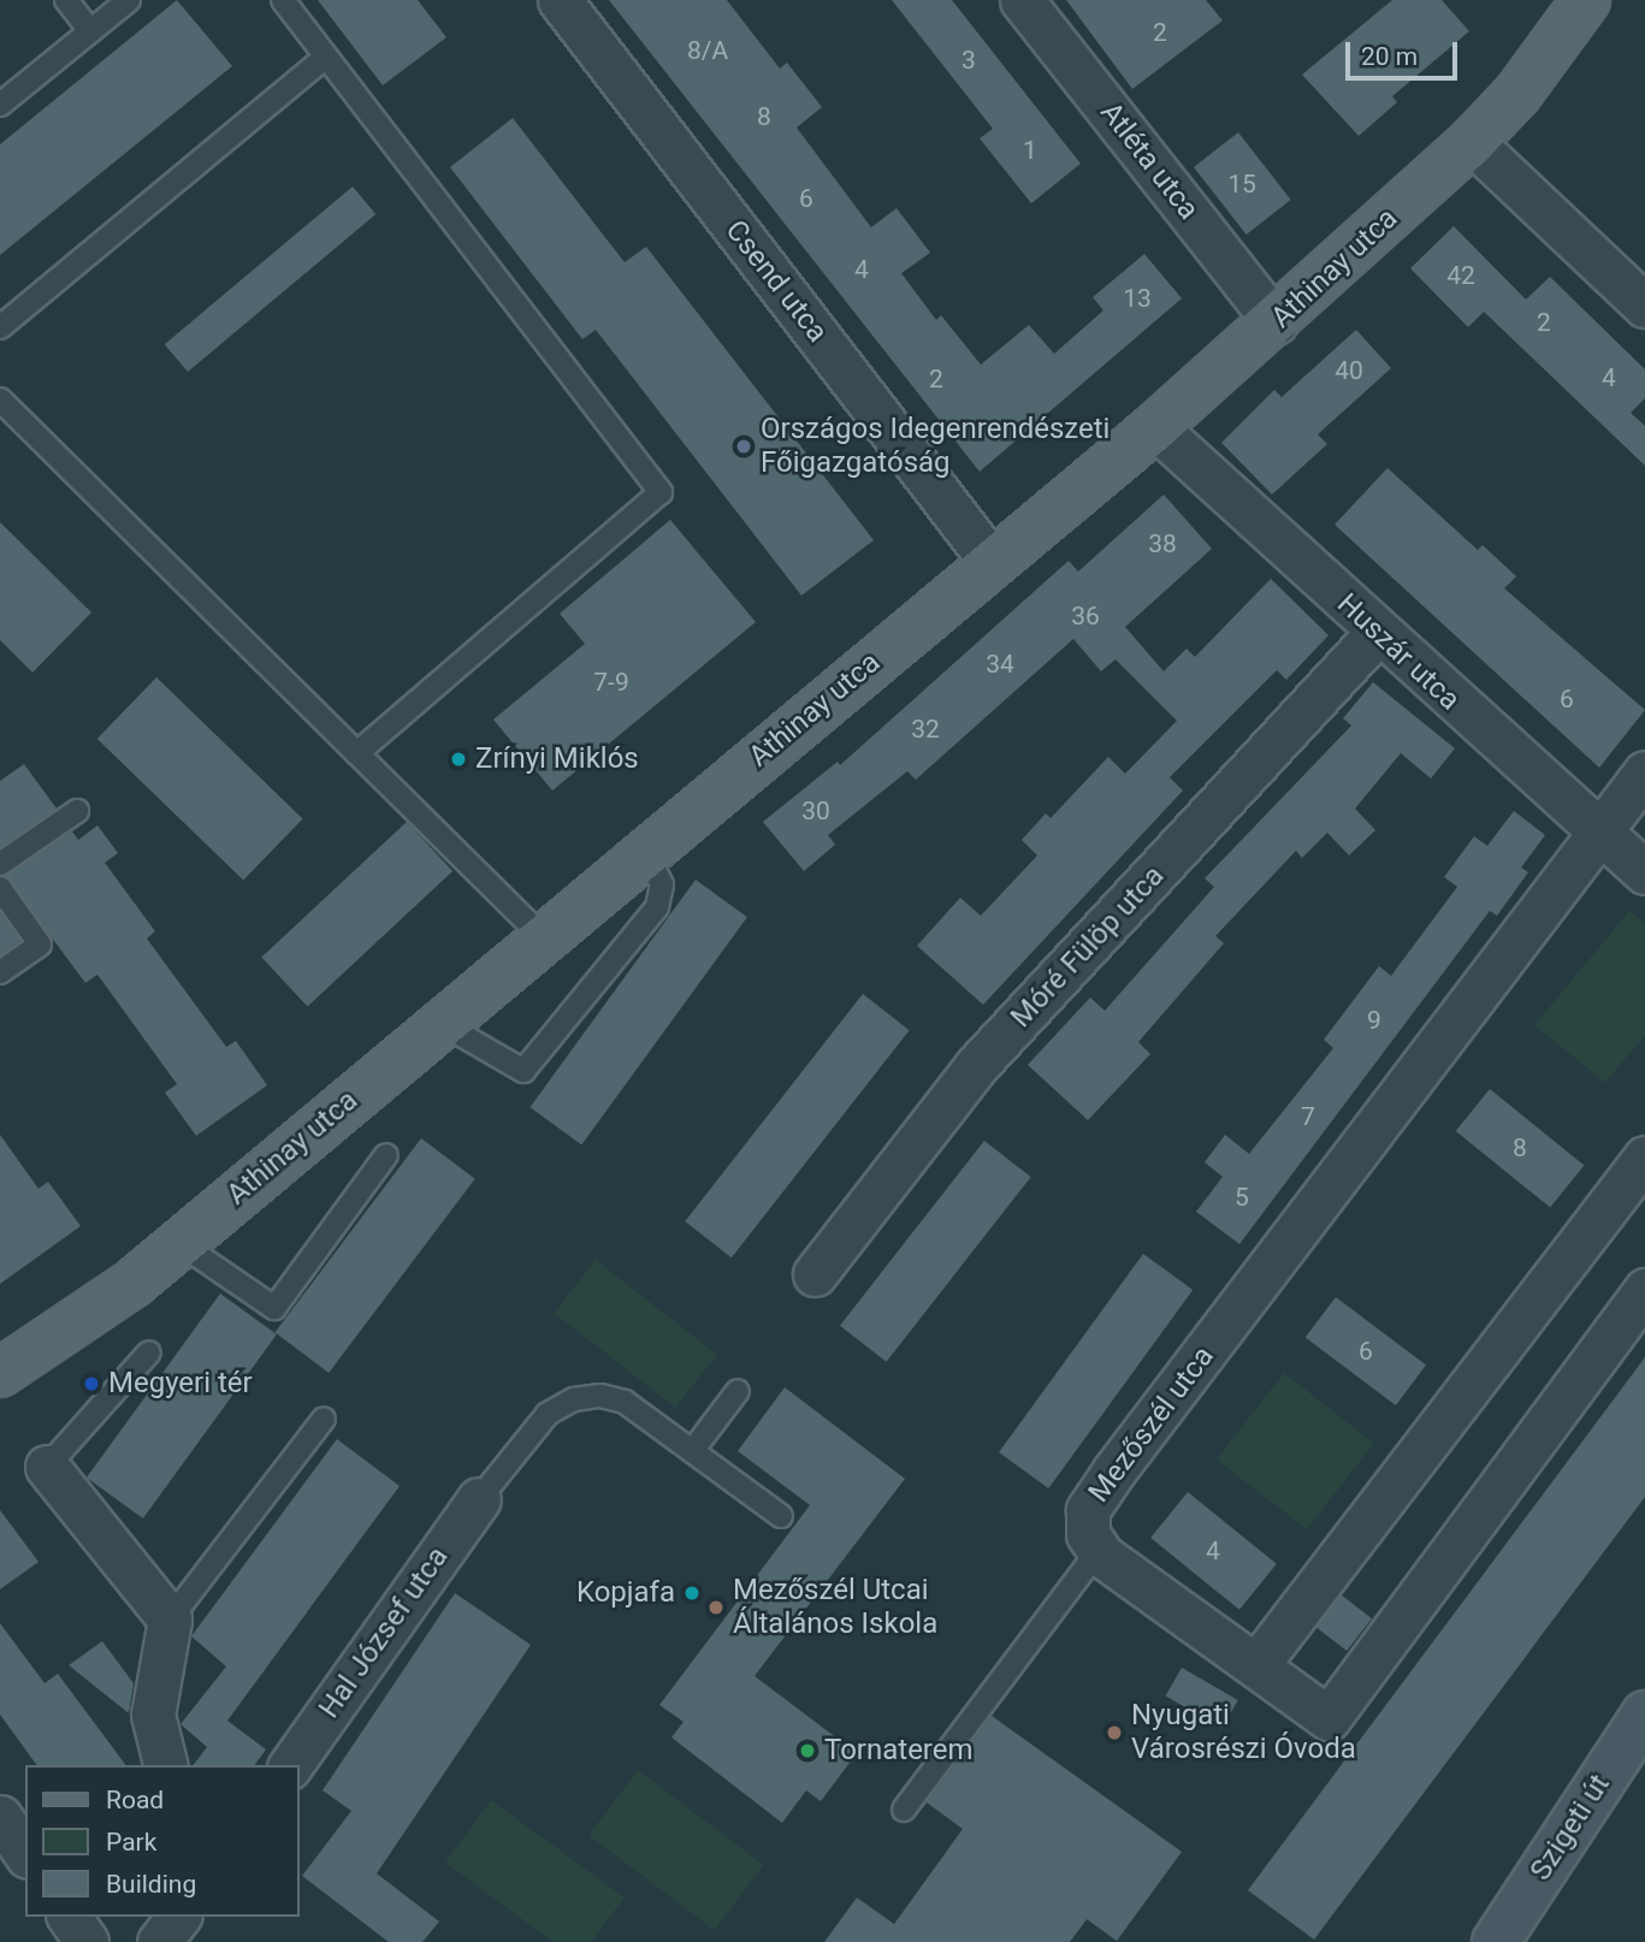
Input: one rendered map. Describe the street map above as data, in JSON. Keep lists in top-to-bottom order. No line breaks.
{"streets":{"main road":["Athinay utca"],"street":["Atléta utca","Csend utca","Huszár utca","Móré Fülöp utca","Mezőszél utca","Hal József utca","Szigeti út"]},"crossings":[["Atléta utca","Athinay utca"],["Athinay utca","Csend utca"],["Athinay utca","Huszár utca"],["Huszár utca","Móré Fülöp utca"],["Huszár utca","Mezőszél utca"]],"places":["Országos Idegenrendészeti Főigazgatóság","Zrínyi Miklós","Megyeri tér","Kopjafa","Mezőszél Utcai Általános Iskola","Nyugati Városrészi Óvoda","Tornaterem"],"house_numbers":["2","8/A","3","8","1","15","6","4","42","13","2","40","4","2","38","36","34","7-9","6","32","30","9","7","8","5","6","4"],"legend":["Road","Park","Building"],"scale_bar":"20 m"}
